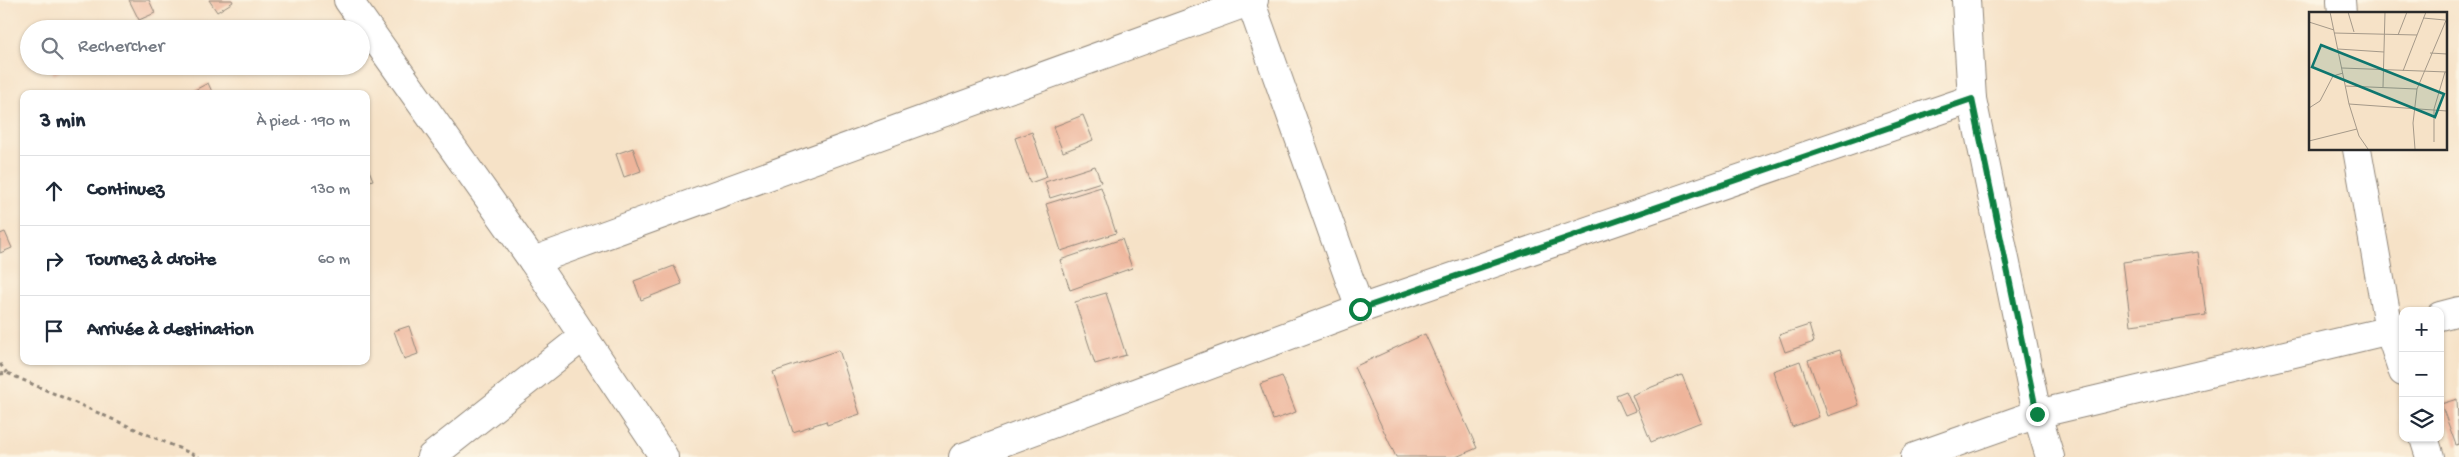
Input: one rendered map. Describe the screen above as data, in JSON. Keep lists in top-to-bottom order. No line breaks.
{"page":{"search":"Rechercher","heading":["3 min","À pied · 190 m"],"list":[["Continuez","130 m"],["Tournez à droite","60 m"],"Arrivée à destination"],"map_buttons":["+","−"]}}
